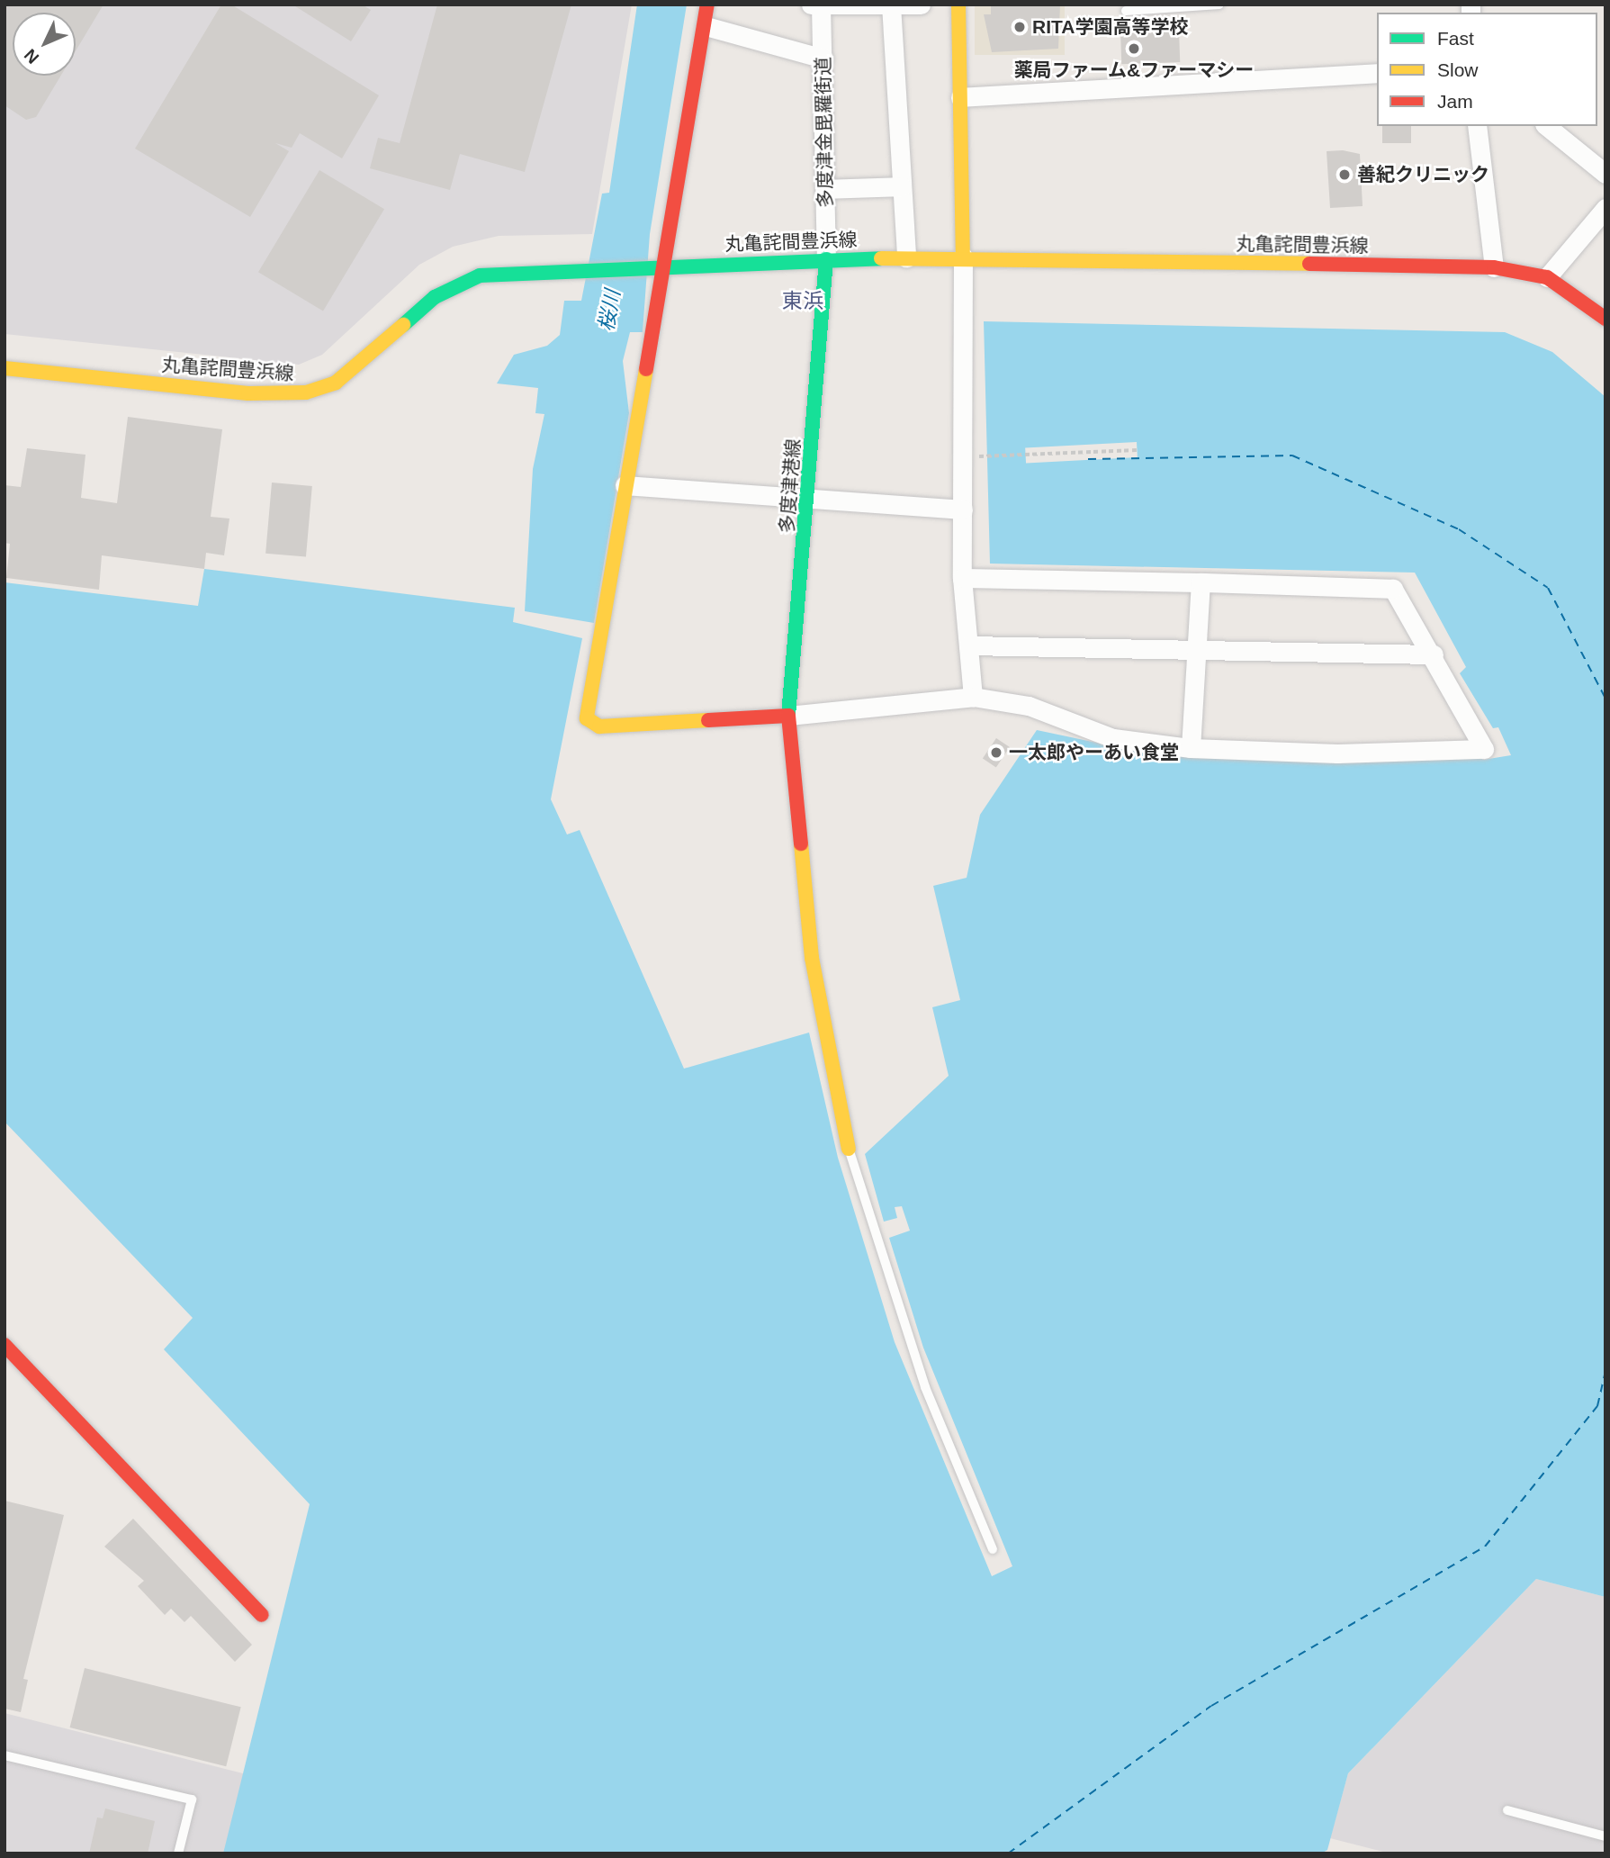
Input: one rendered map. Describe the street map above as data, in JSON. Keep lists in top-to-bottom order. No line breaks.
{"streets":{"main road":["丸亀詫間豊浜線","多度津港線"],"street":["多度津金毘羅街道"]},"crossings":[["多度津金毘羅街道","丸亀詫間豊浜線"],["多度津金毘羅街道","多度津港線"],["丸亀詫間豊浜線","多度津港線"]],"districts":["東浜"],"water":["桜川"],"places":["RITA学園高等学校","薬局ファーム&ファーマシー","善紀クリニック","一太郎やーあい食堂"],"legend":["Fast","Slow","Jam"],"north":"bottom left"}
